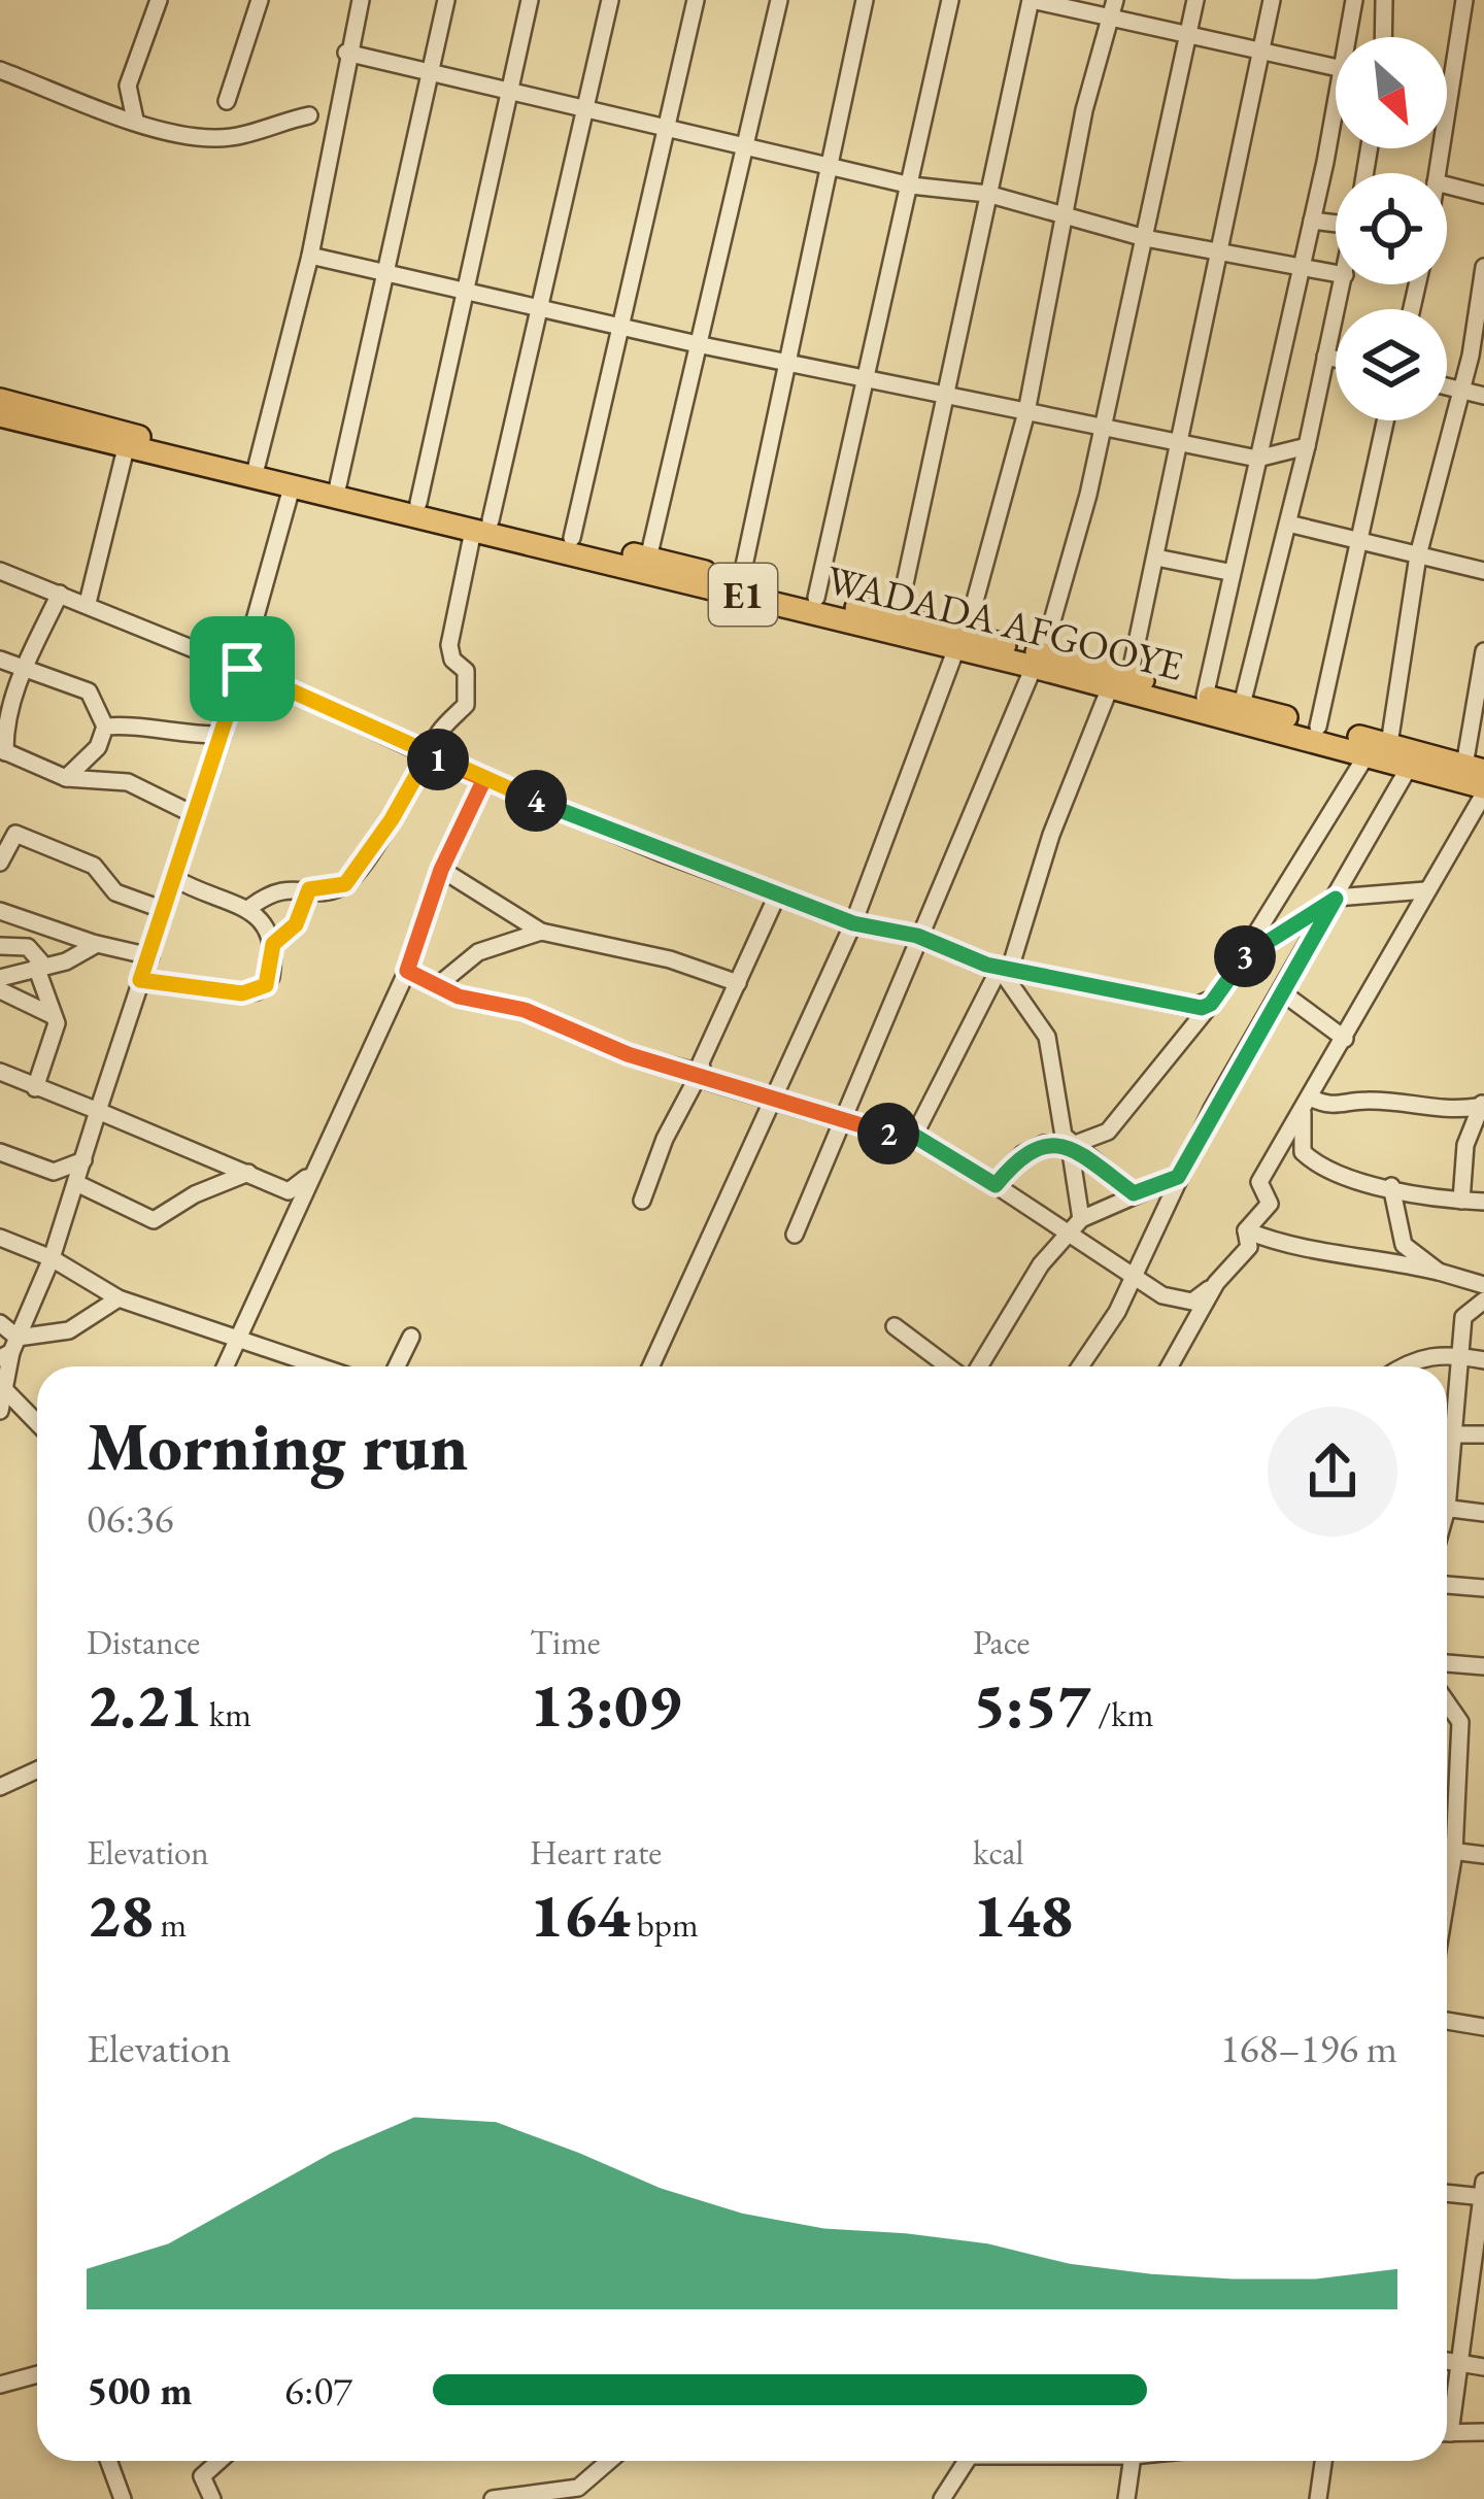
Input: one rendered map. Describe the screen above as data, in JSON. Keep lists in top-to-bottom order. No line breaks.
{"streets":{"highway":["E1","WADADA AFGOOYE"]},"north":"bottom right","page":{"pins":["1","4","3","2"],"heading":["Morning run","06:36"],"stats":[["Distance","2.21 km"],["Time","13:09"],["Pace","5:57 /km"],["Elevation","28 m"],["Heart rate","164 bpm"],["kcal","148"]],"chart":["Elevation","168–196 m"],"list":[{"name":"500 m","note":"6:07"}]}}
